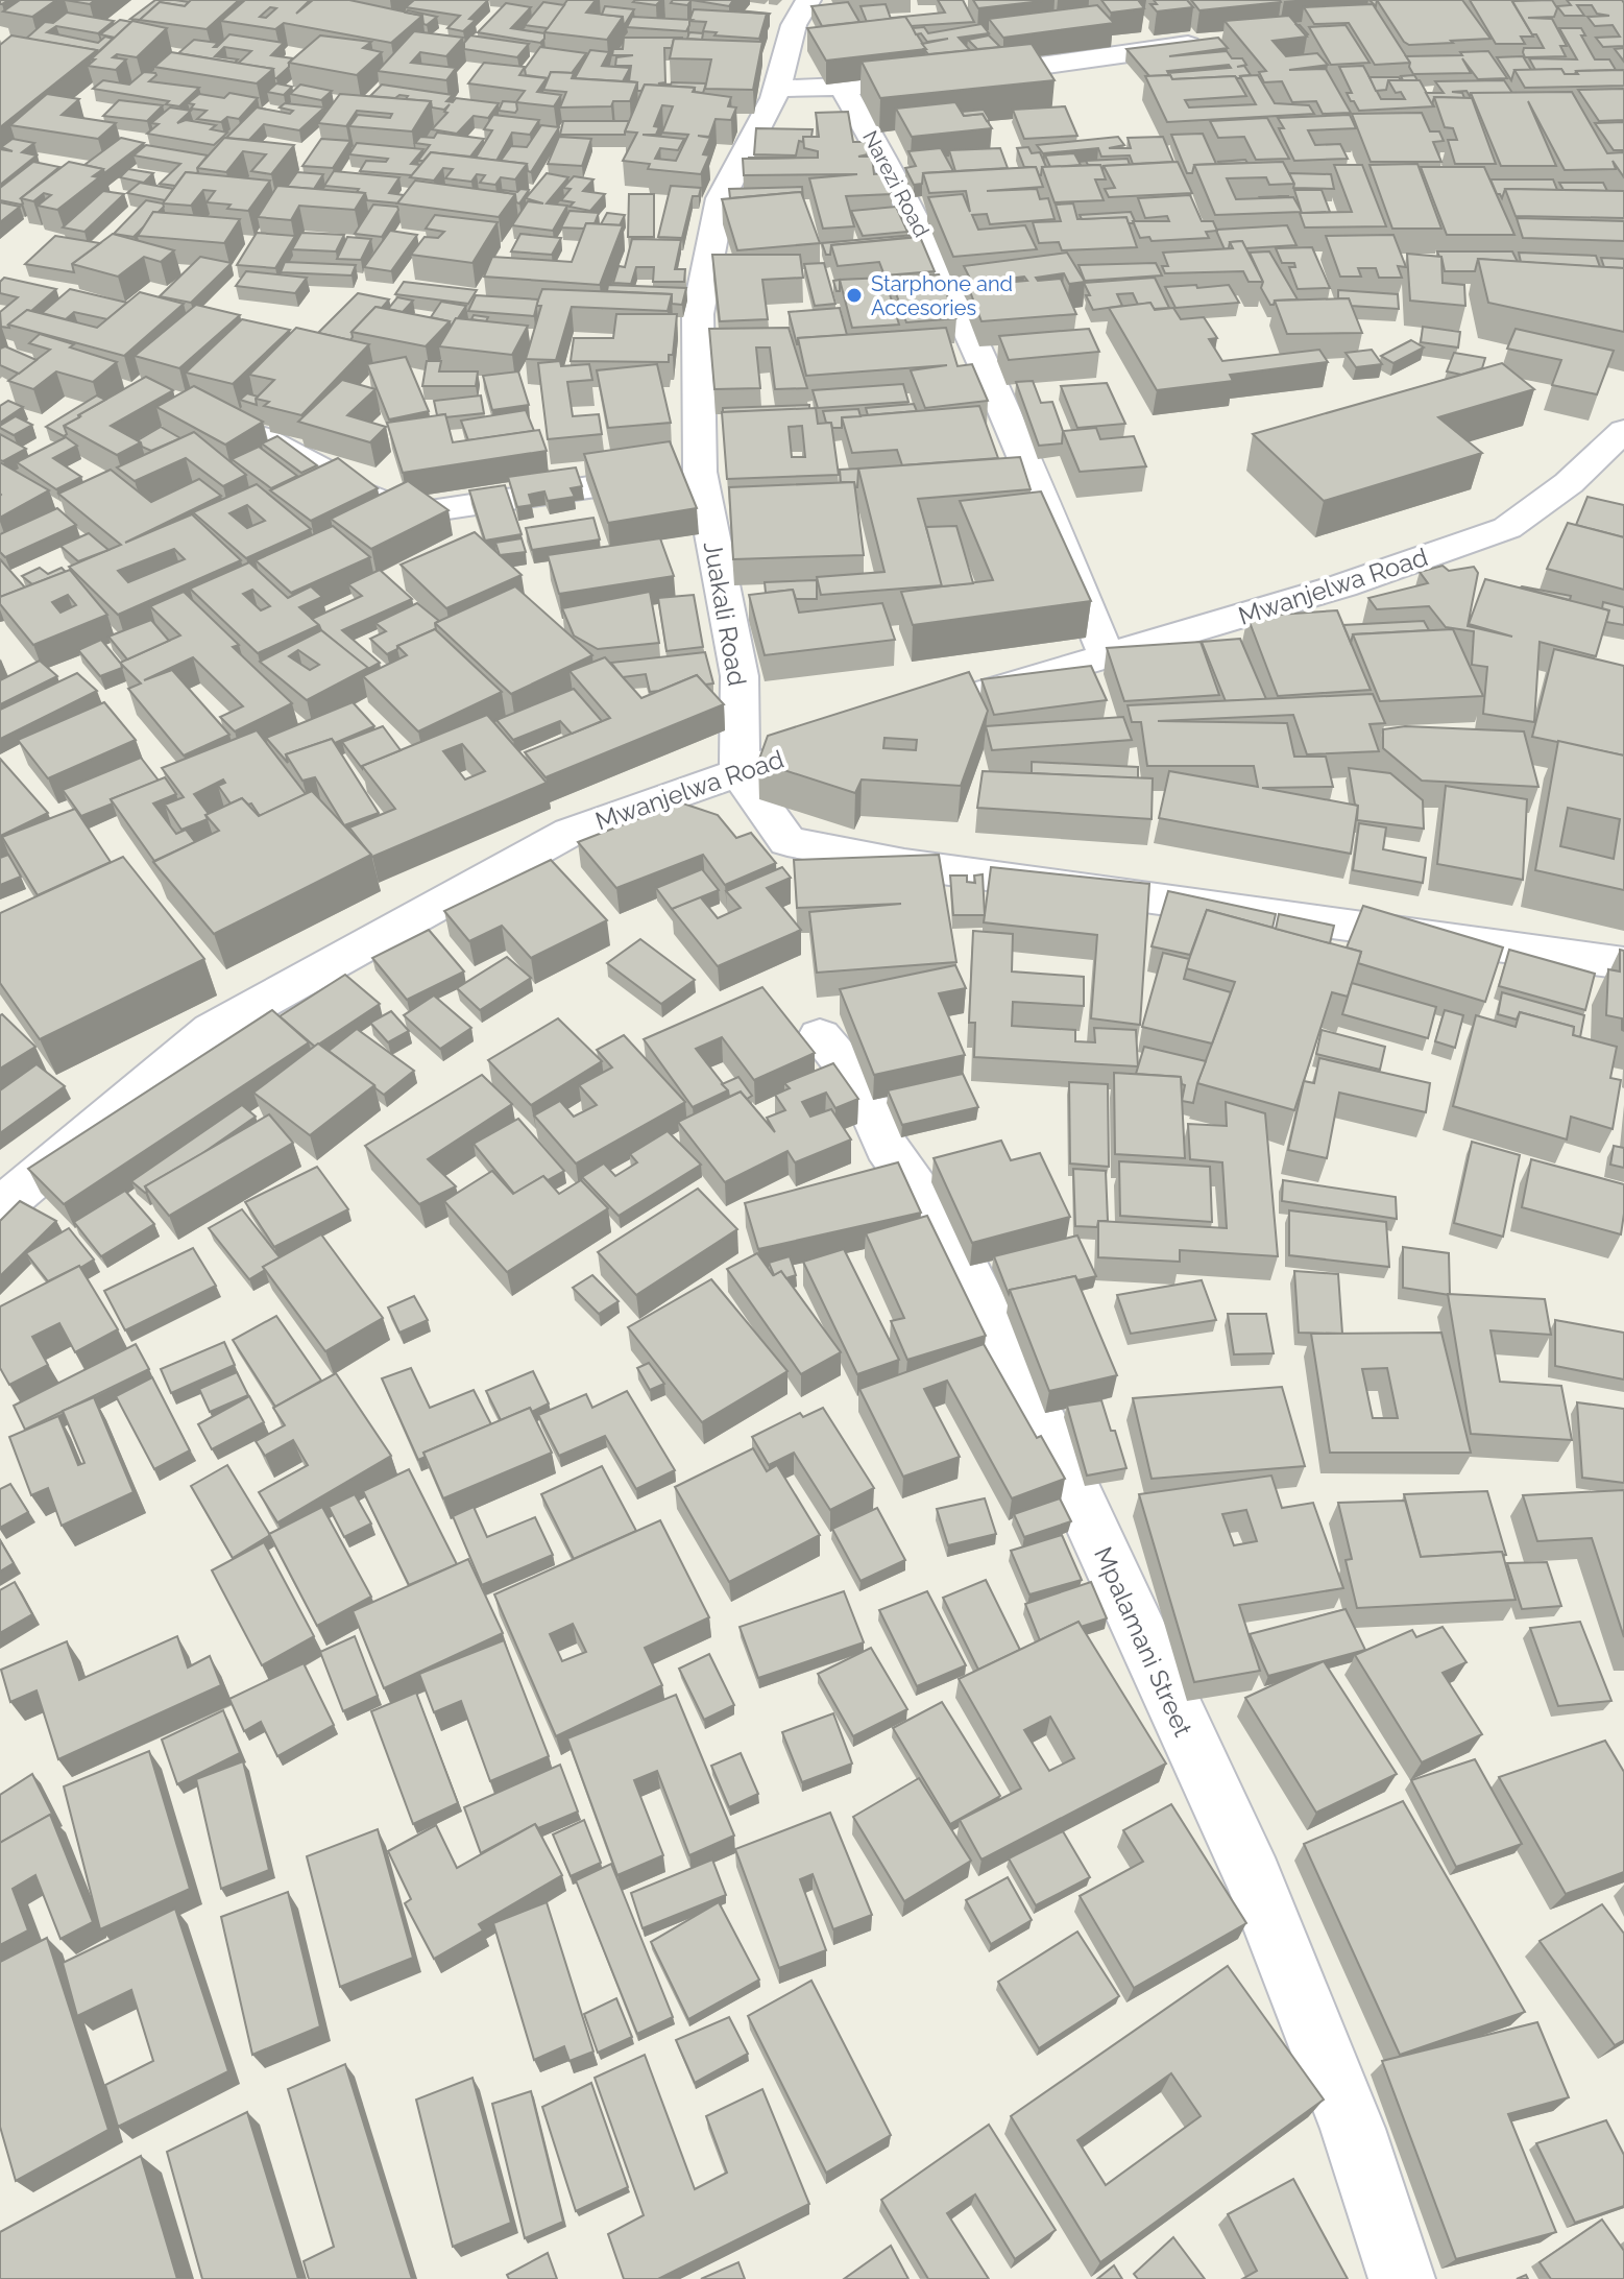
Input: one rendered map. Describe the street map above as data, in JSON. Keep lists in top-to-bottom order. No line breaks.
{"streets":{"street":["Narezi Road","Mwanjelwa Road","Juakali Road","Mpalamani Street"]},"crossings":[["Narezi Road","Mwanjelwa Road"],["Mwanjelwa Road","Juakali Road"]],"places":["Starphone and Accesories"]}
